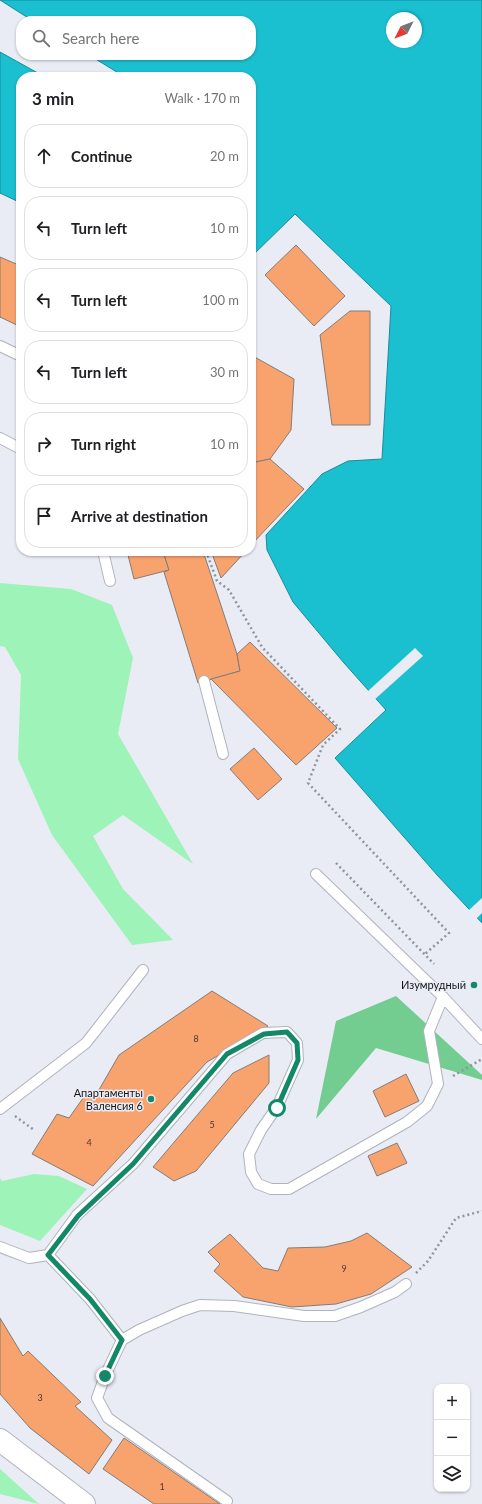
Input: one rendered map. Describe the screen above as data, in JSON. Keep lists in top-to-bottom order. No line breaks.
{"places":["Изумрудный","Апартаменты Валенсия 6"],"house_numbers":["8","5","4","9","3","1"],"north":"bottom left","page":{"search":"Search here","heading":["3 min","Walk · 170 m"],"list":[["Continue","20 m"],["Turn left","10 m"],["Turn left","100 m"],["Turn left","30 m"],["Turn right","10 m"],"Arrive at destination"],"map_buttons":["+","−"]}}
